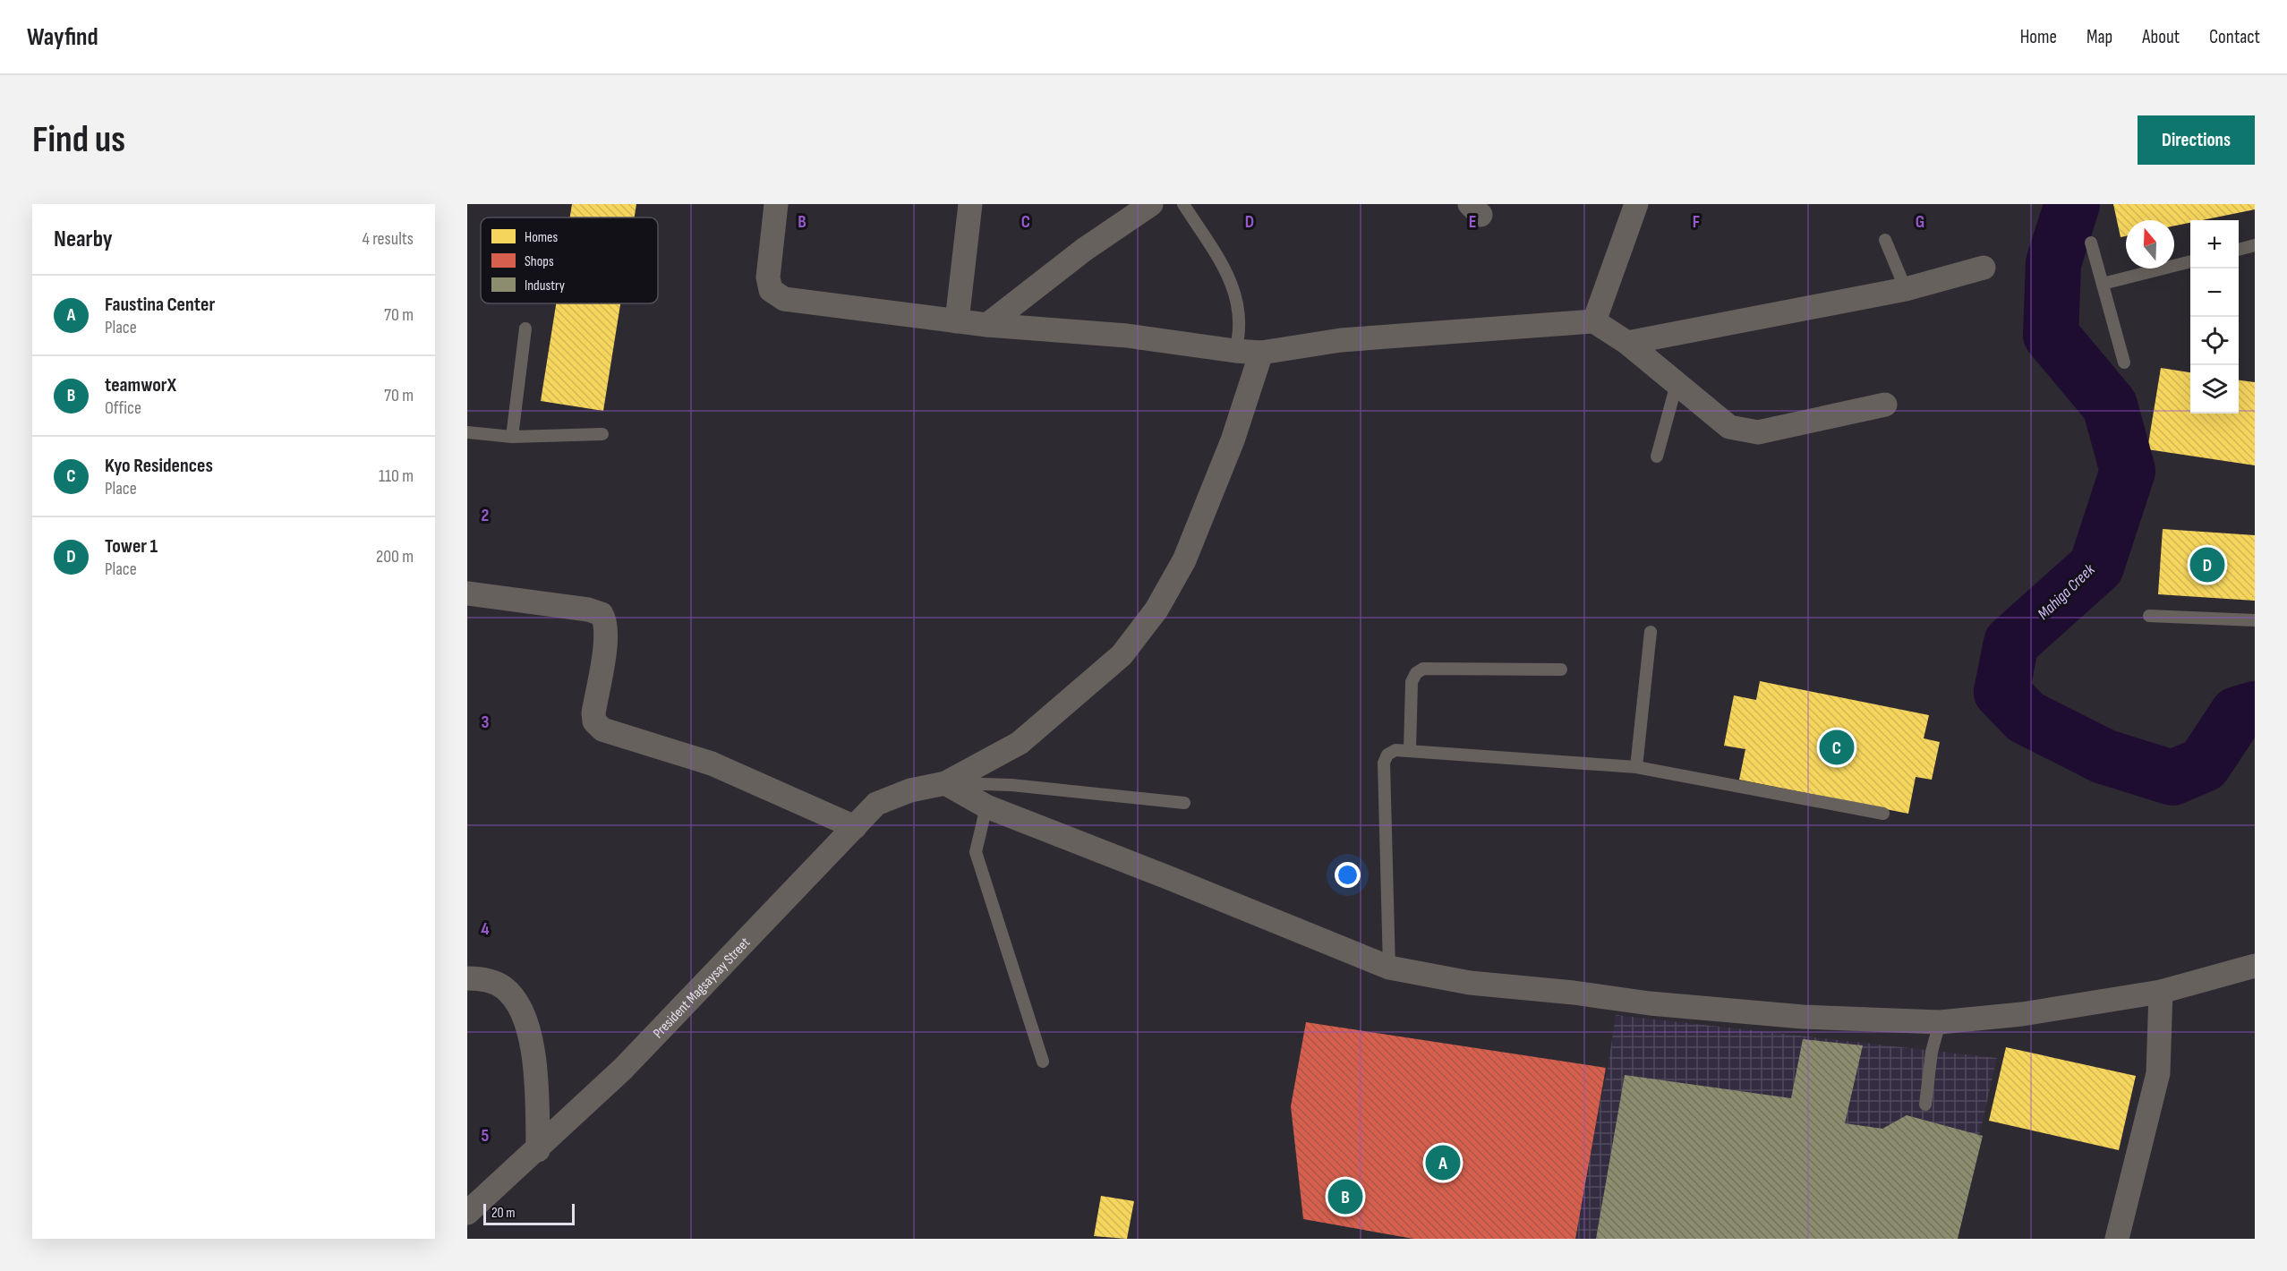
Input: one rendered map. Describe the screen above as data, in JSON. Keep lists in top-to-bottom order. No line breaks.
{"streets":{"street":["President Magsaysay Street"]},"water":["Mahiga Creek"],"legend":["Homes","Shops","Industry"],"scale_bar":"20 m","north":"top","page":{"header":"Wayfind","nav":["Home","Map","About","Contact"],"buttons":"Directions","title":"Find us","heading":["Nearby","4 results"],"map_buttons":["+","−"],"list":[{"mark":"A","name":"Faustina Center","note":"Place","value":"70 m"},{"mark":"B","name":"teamworX","note":"Office","value":"70 m"},{"mark":"C","name":"Kyo Residences","note":"Place","value":"110 m"},{"mark":"D","name":"Tower 1","note":"Place","value":"200 m"}],"pins":["D","C","A","B"],"scale":"20 m"},"grid":{"columns":["B","C","D","E","F","G"],"rows":["2","3","4","5"]}}
